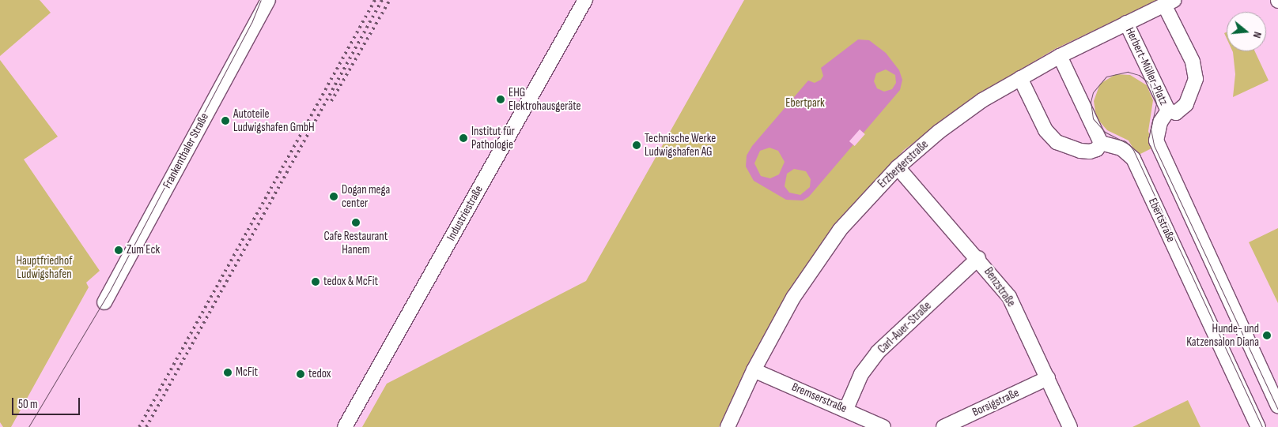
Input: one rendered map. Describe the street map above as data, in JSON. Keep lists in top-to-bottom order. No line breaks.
{"streets":{"street":["Herbert-Müller-Platz","Frankenthaler Straße","Erzbergerstraße","Industriestraße","Ebertstraße","Benzstraße","Carl-Auer-Straße","Bremserstraße","Borsigstraße"]},"crossings":[["Herbert-Müller-Platz","Erzbergerstraße"],["Erzbergerstraße","Benzstraße"],["Erzbergerstraße","Bremserstraße"],["Benzstraße","Carl-Auer-Straße"],["Benzstraße","Borsigstraße"],["Carl-Auer-Straße","Bremserstraße"]],"parks":["Ebertpark","Hauptfriedhof Ludwigshafen"],"places":["EHG Elektrohausgeräte","Autoteile Ludwigshafen GmbH","Institut für Pathologie","Technische Werke Ludwigshafen AG","Dogan mega center","Cafe Restaurant Hanem","Zum Eck","tedox & McFit","Hunde- und Katzensalon Diana","McFit","tedox"],"scale_bar":"50 m","north":"right"}
